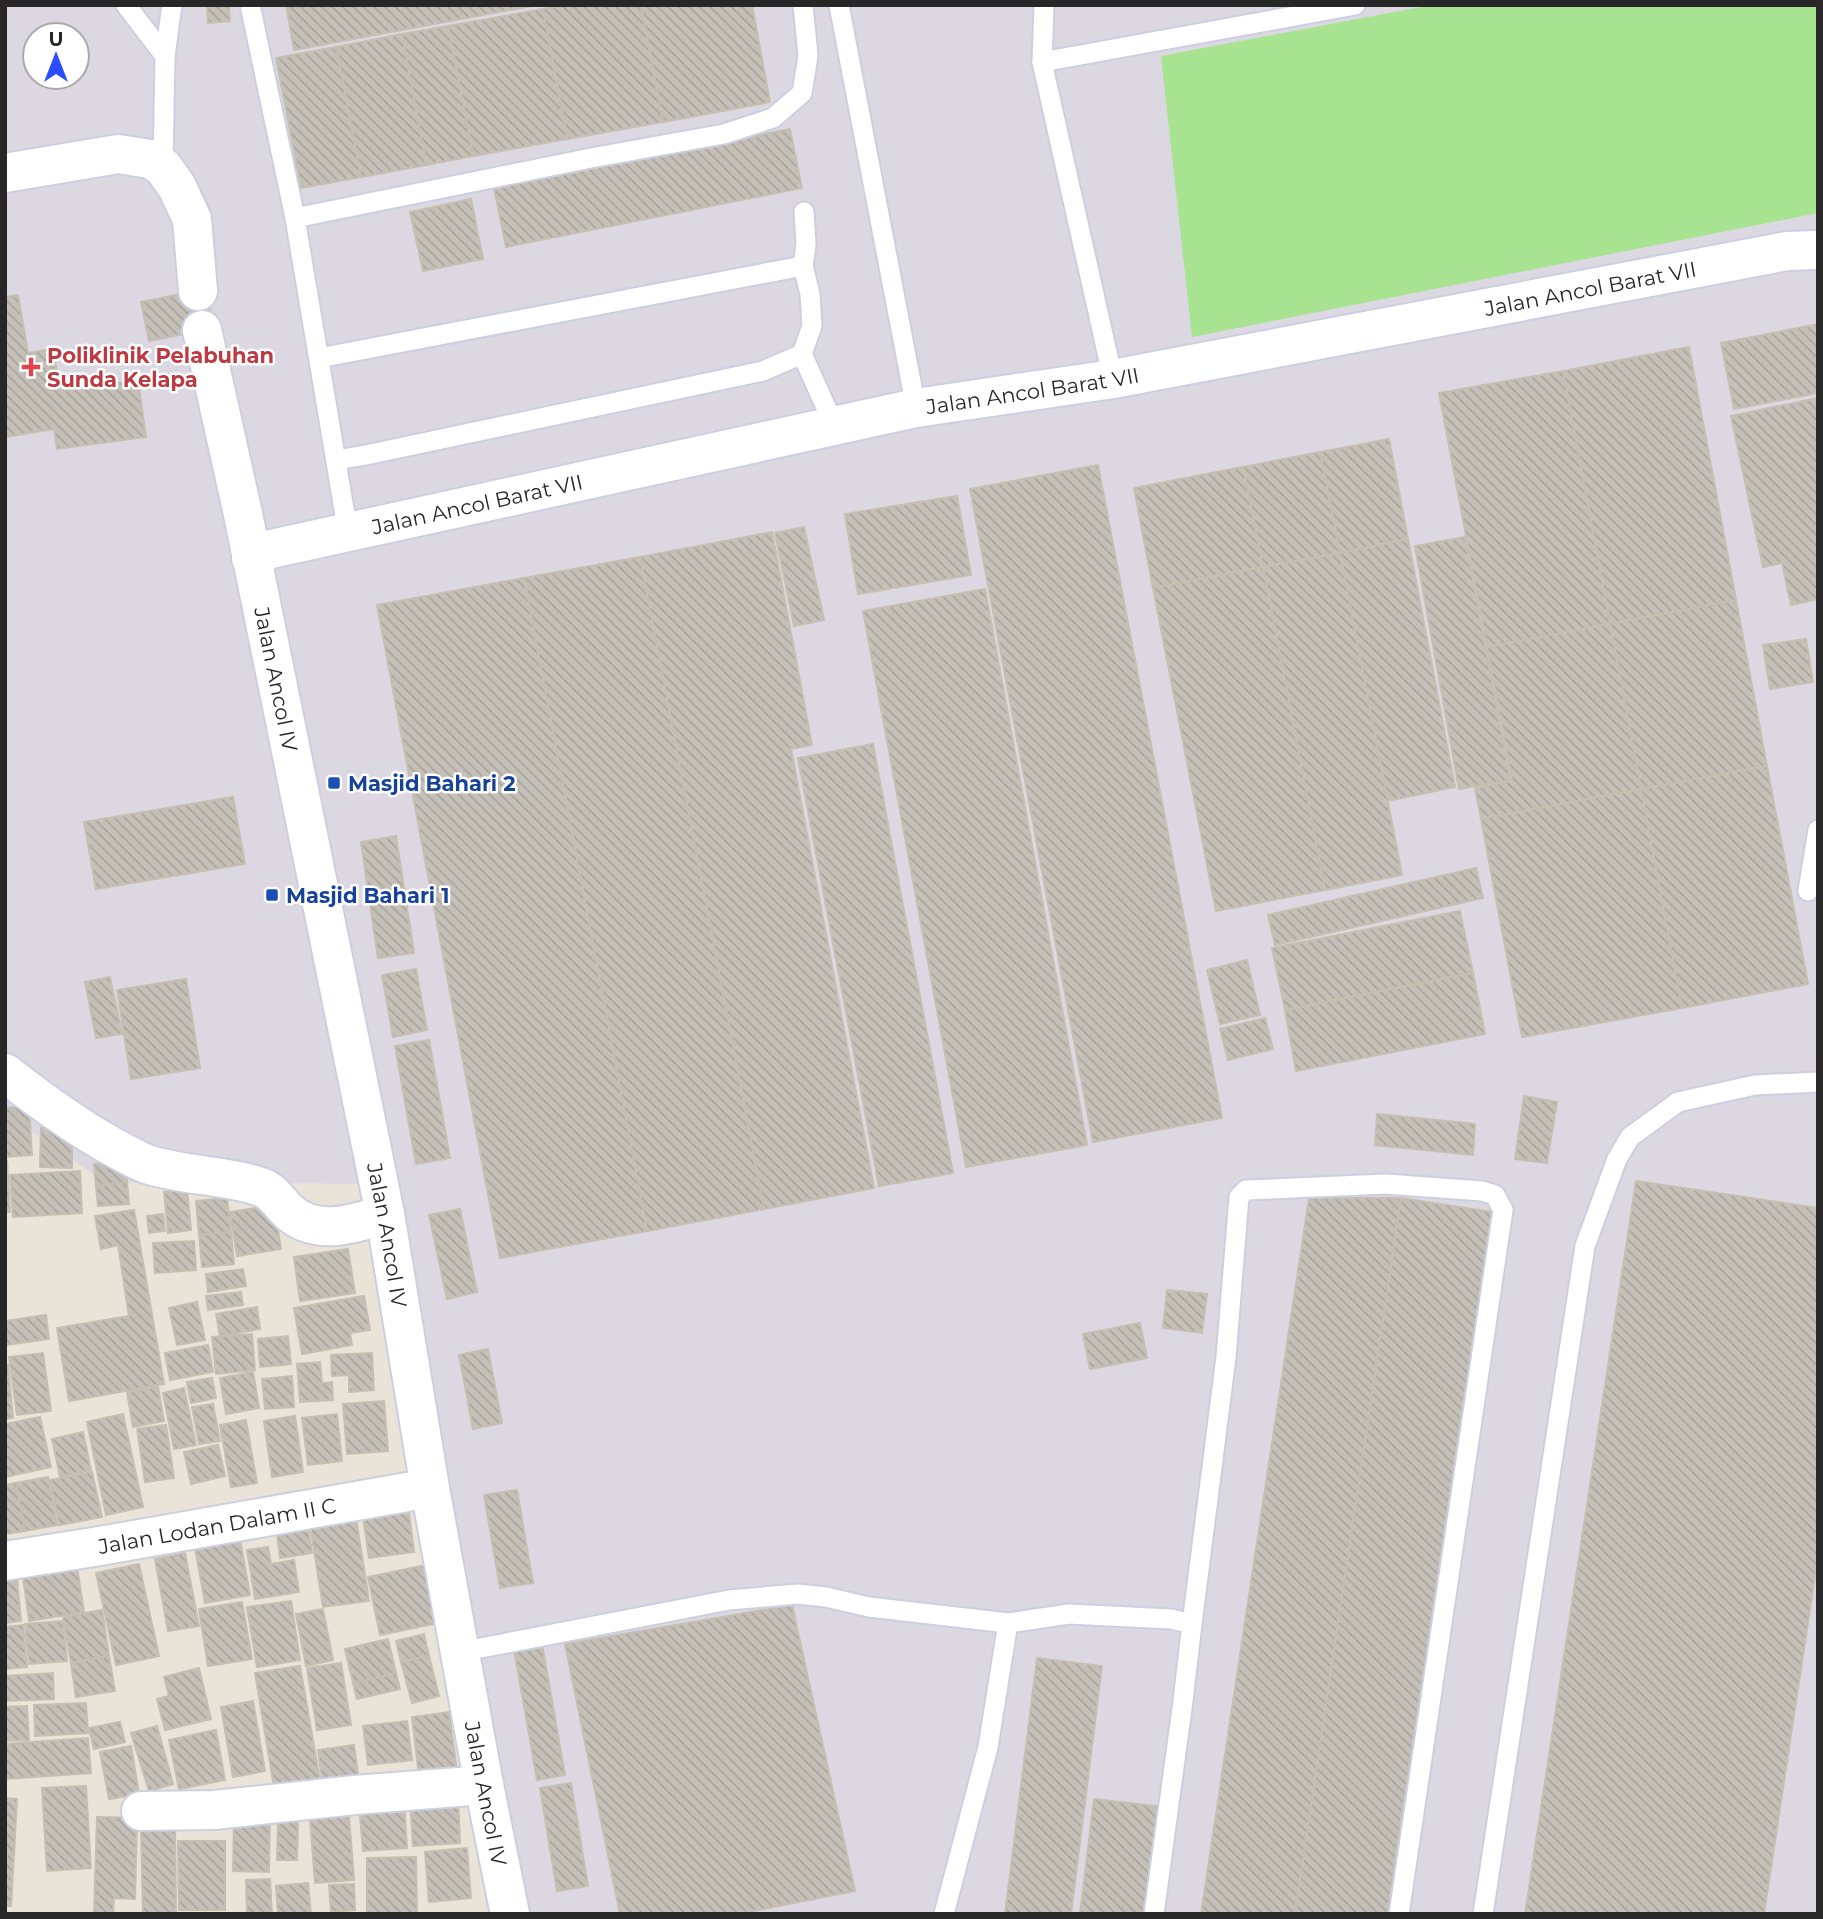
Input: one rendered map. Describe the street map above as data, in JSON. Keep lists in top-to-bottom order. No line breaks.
{"streets":{"street":["Jalan Ancol Barat VII","Jalan Ancol IV","Jalan Lodan Dalam II C"]},"crossings":[["Jalan Ancol Barat VII","Jalan Ancol IV"],["Jalan Ancol IV","Jalan Lodan Dalam II C"]],"places":{"health":["Poliklinik Pelabuhan Sunda Kelapa"],"transit":["Masjid Bahari 2","Masjid Bahari 1"]},"north":"top"}
